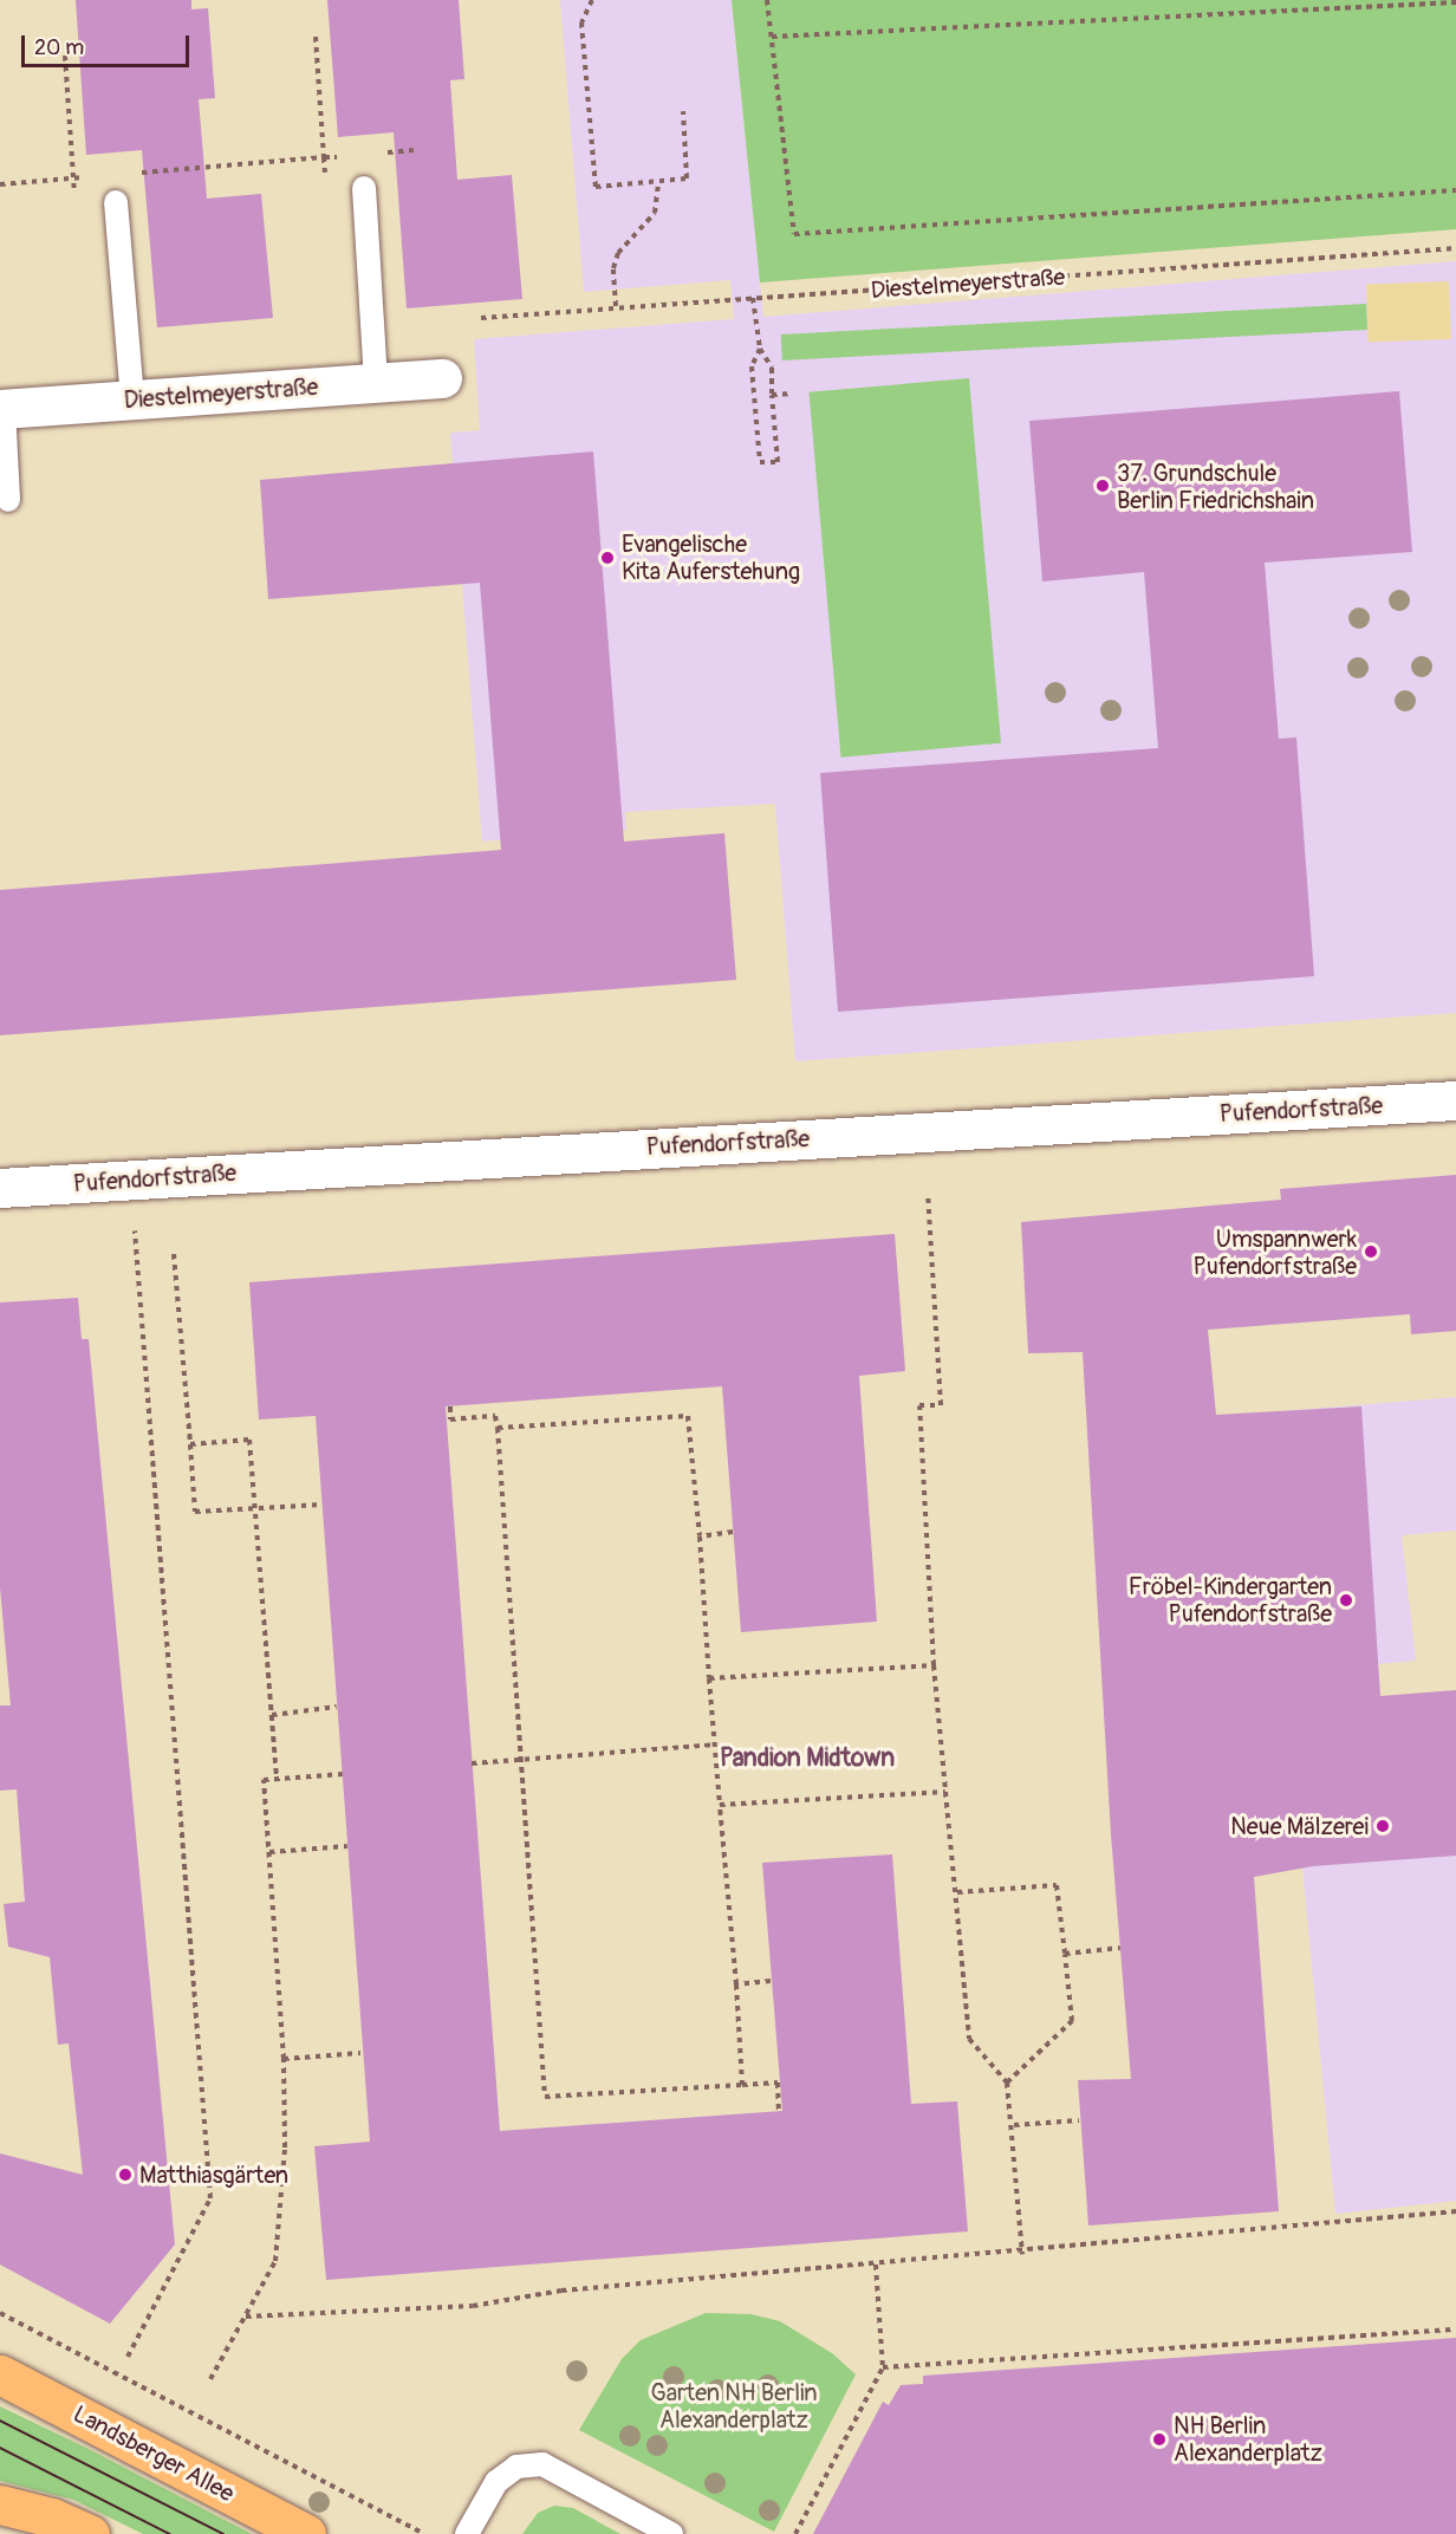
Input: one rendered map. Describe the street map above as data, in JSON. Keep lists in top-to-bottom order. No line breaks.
{"streets":{"main road":["Landsberger Allee"],"street":["Diestelmeyerstraße","Pufendorfstraße"]},"districts":["Pandion Midtown"],"parks":["Garten NH Berlin Alexanderplatz"],"places":["37. Grundschule Berlin Friedrichshain","Evangelische Kita Auferstehung","Umspannwerk Pufendorfstraße","Fröbel-Kindergarten Pufendorfstraße","Neue Mälzerei","Matthiasgärten","NH Berlin Alexanderplatz"],"scale_bar":"20 m"}
